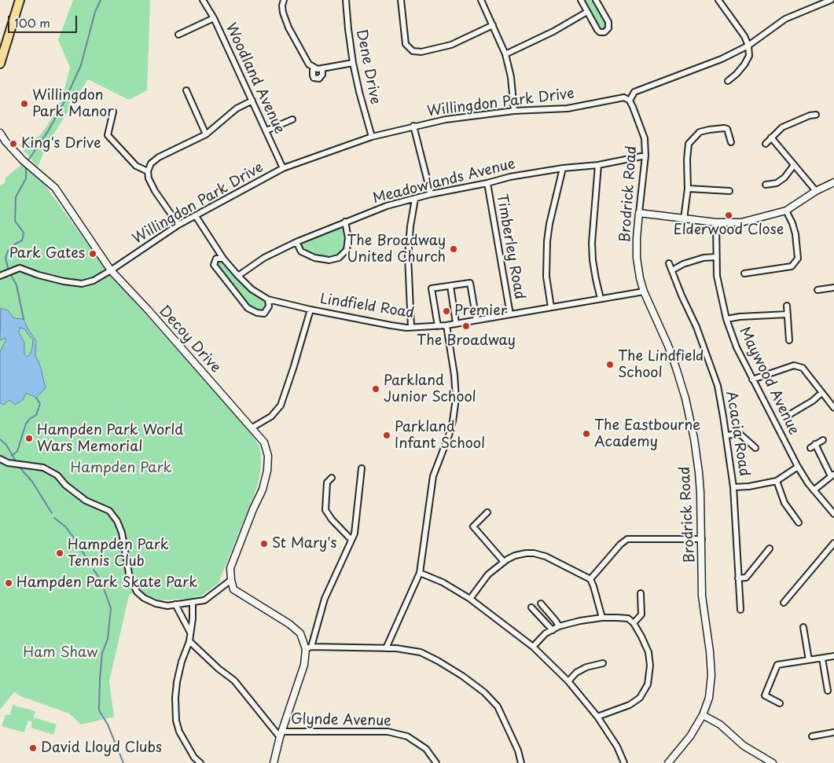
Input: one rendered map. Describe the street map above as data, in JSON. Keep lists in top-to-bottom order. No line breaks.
{"streets":{"street":["Dene Drive","Woodland Avenue","Willingdon Park Drive","Meadowlands Avenue","Brodrick Road","Timberley Road","Lindfield Road","Decoy Drive","Maywood Avenue","Acacia Road","Glynde Avenue"]},"crossings":[["Dene Drive","Willingdon Park Drive"],["Woodland Avenue","Willingdon Park Drive"],["Willingdon Park Drive","Brodrick Road"],["Willingdon Park Drive","Lindfield Road"],["Willingdon Park Drive","Decoy Drive"],["Meadowlands Avenue","Brodrick Road"],["Meadowlands Avenue","Timberley Road"],["Meadowlands Avenue","Lindfield Road"],["Brodrick Road","Lindfield Road"],["Timberley Road","Lindfield Road"]],"parks":["Hampden Park","Ham Shaw"],"places":["Willingdon Park Manor","King's Drive","Elderwood Close","The Broadway United Church","Park Gates","Premier","The Broadway","The Lindfield School","Parkland Junior School","The Eastbourne Academy","Parkland Infant School","Hampden Park World Wars Memorial","St Mary's","Hampden Park Tennis Club","Hampden Park Skate Park","David Lloyd Clubs"],"scale_bar":"100 m"}
